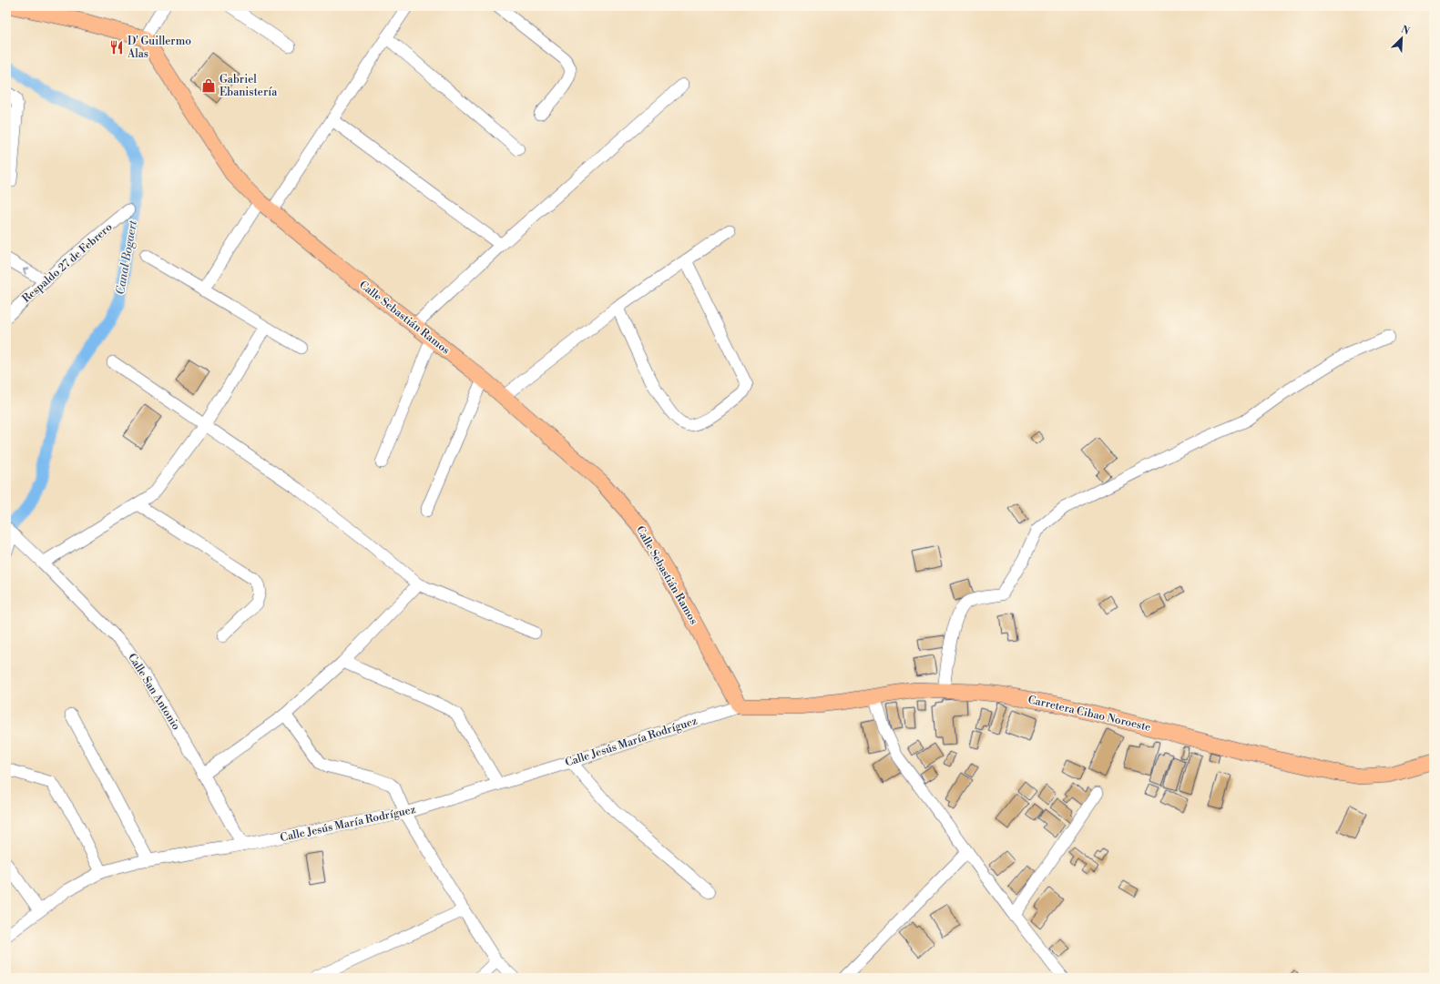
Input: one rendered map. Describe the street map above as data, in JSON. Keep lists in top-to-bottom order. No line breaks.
{"streets":{"main road":["Calle Sebastián Ramos","Carretera Cibao Noroeste"],"street":["Respaldo 27 de Febrero","Calle San Antonio","Calle Jesús María Rodríguez"]},"crossings":[["Calle Sebastián Ramos","Carretera Cibao Noroeste"],["Calle Sebastián Ramos","Calle Jesús María Rodríguez"],["Calle San Antonio","Calle Jesús María Rodríguez"],["Carretera Cibao Noroeste","Calle Jesús María Rodríguez"]],"water":["Canal Bogaert"],"places":{"restaurant":["D' Guillermo Alas"],"shop":["Gabriel Ebanistería"]},"north":"top right"}
